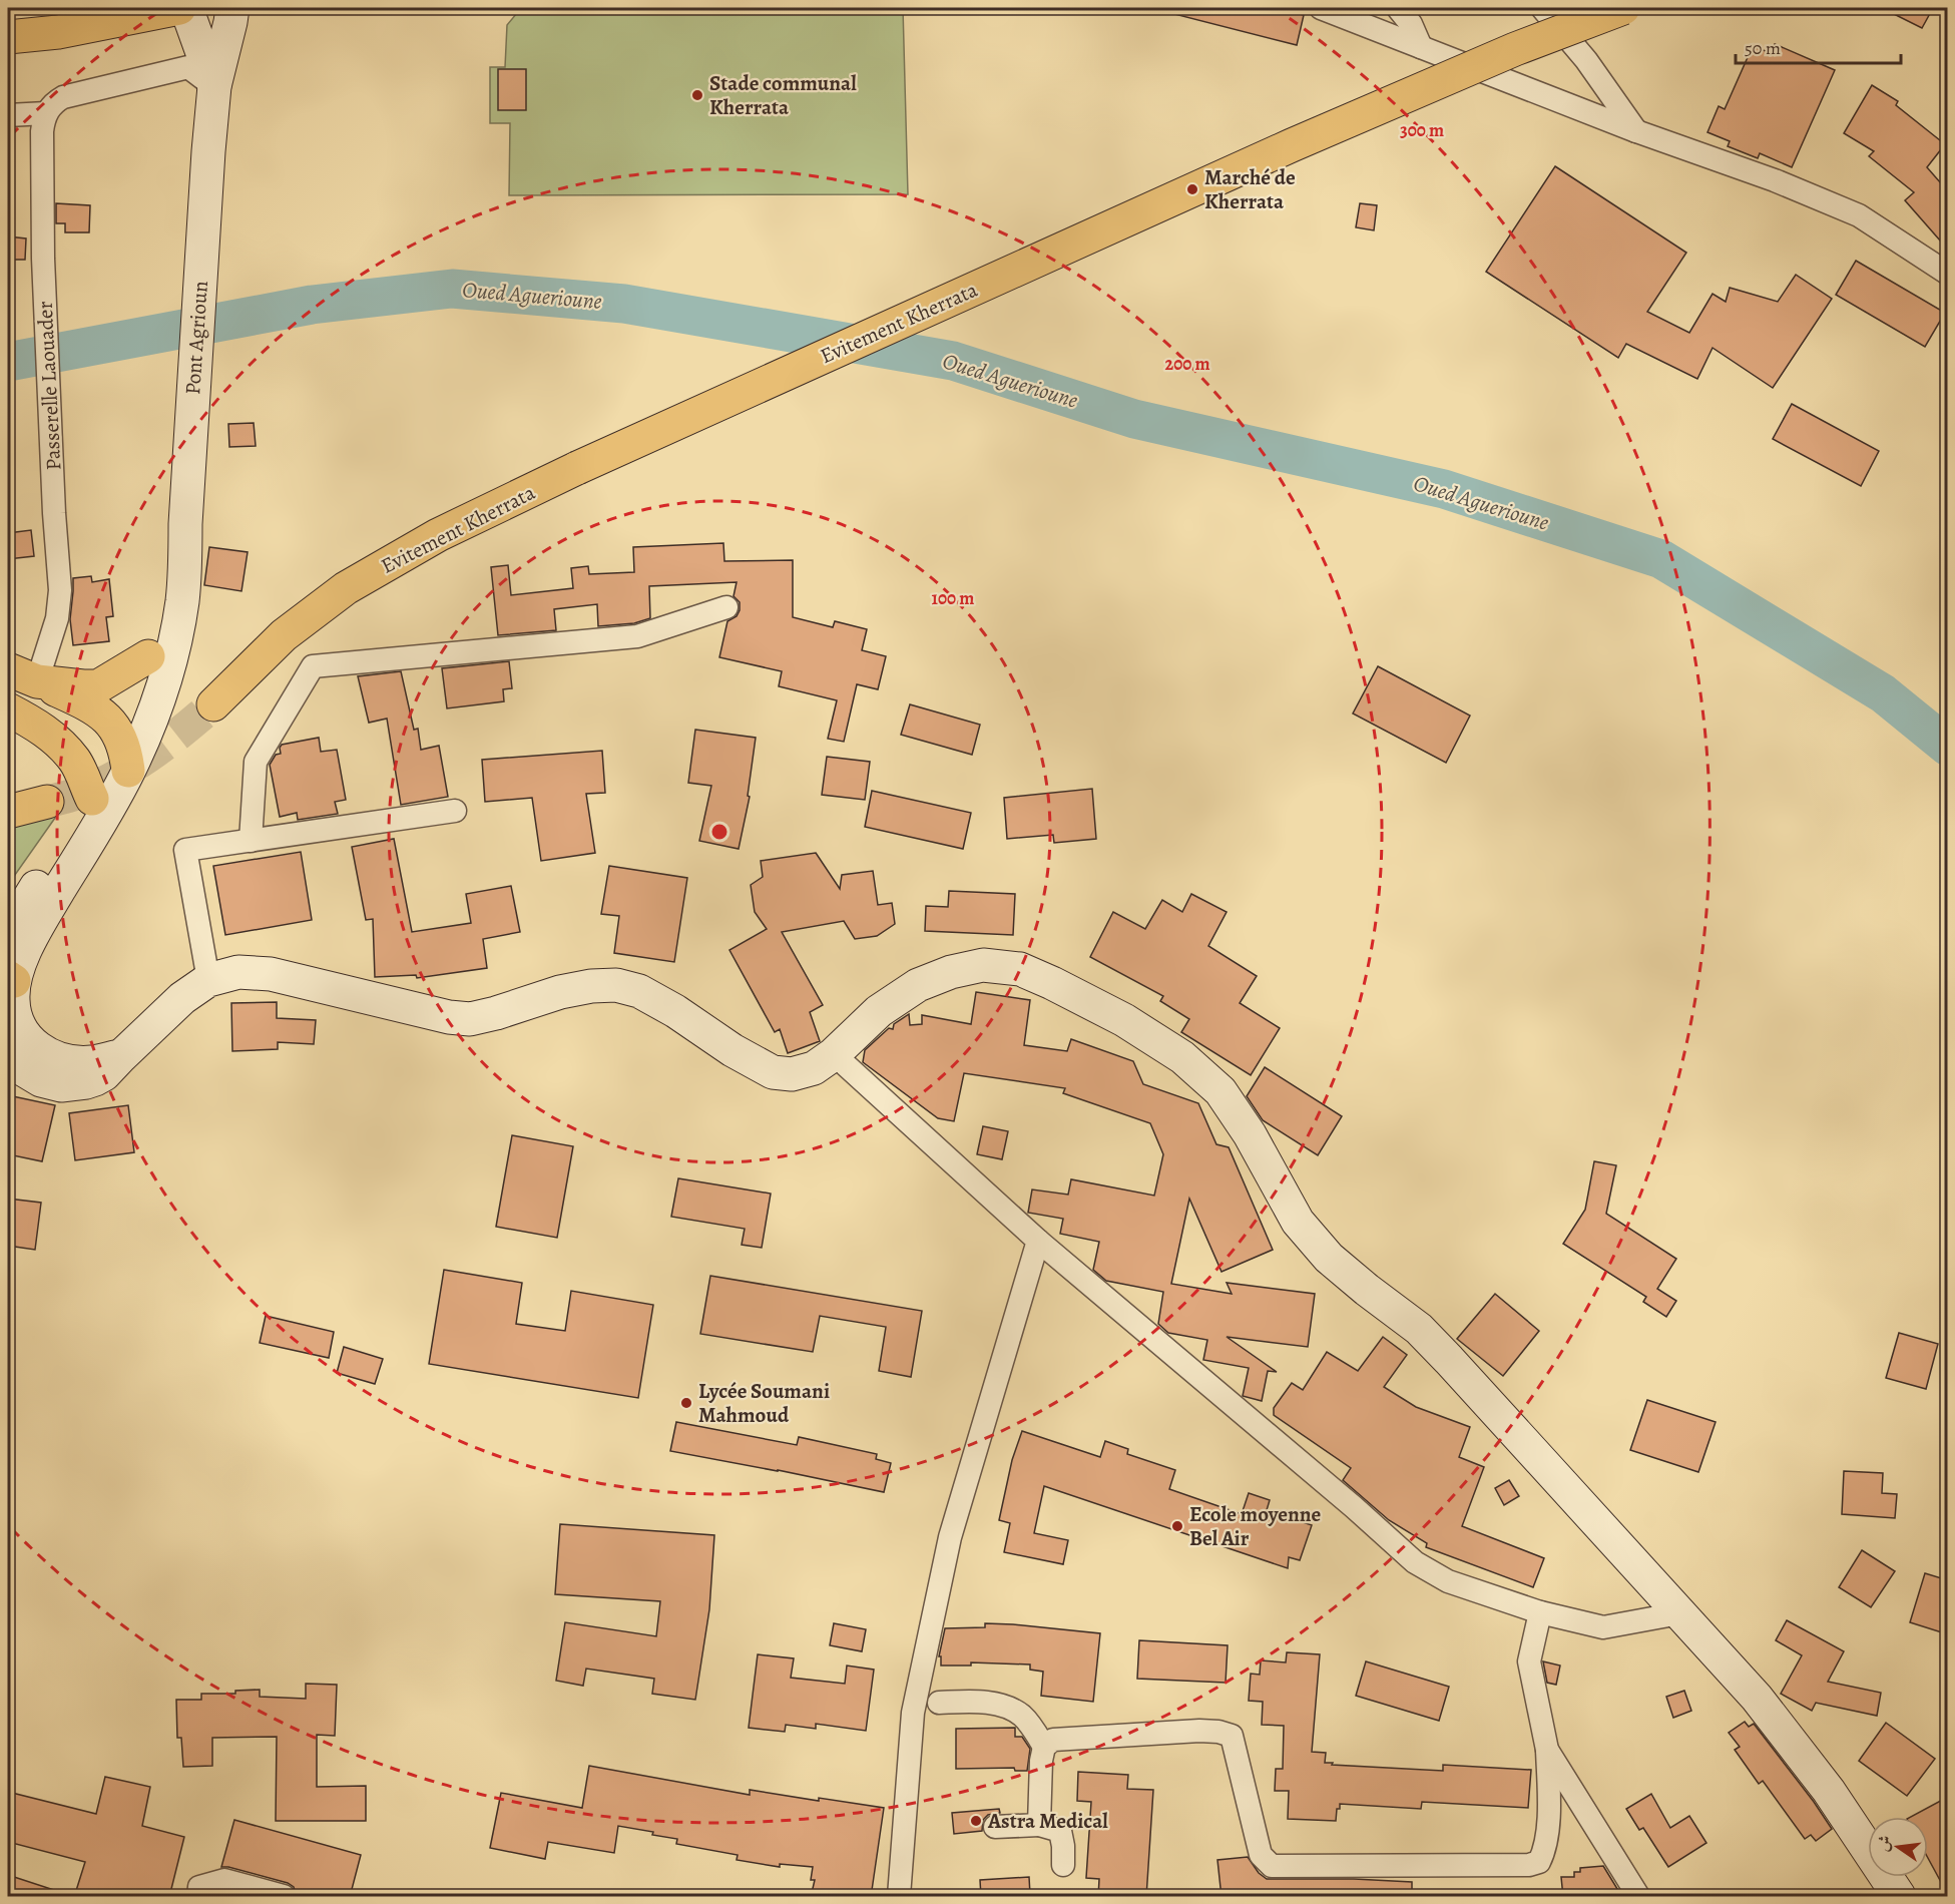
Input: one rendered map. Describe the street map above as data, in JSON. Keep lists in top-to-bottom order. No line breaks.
{"streets":{"main road":["Evitement Kherrata","Pont Agrioun"],"street":["Passerelle Laouader"]},"water":["Oued Aguerioune"],"places":["Stade communal Kherrata","Marché de Kherrata","Lycée Soumani Mahmoud","Ecole moyenne Bel Air","Astra Medical"],"scale_bar":"50 m","north":"left","rings":["300 m","200 m","100 m"]}
